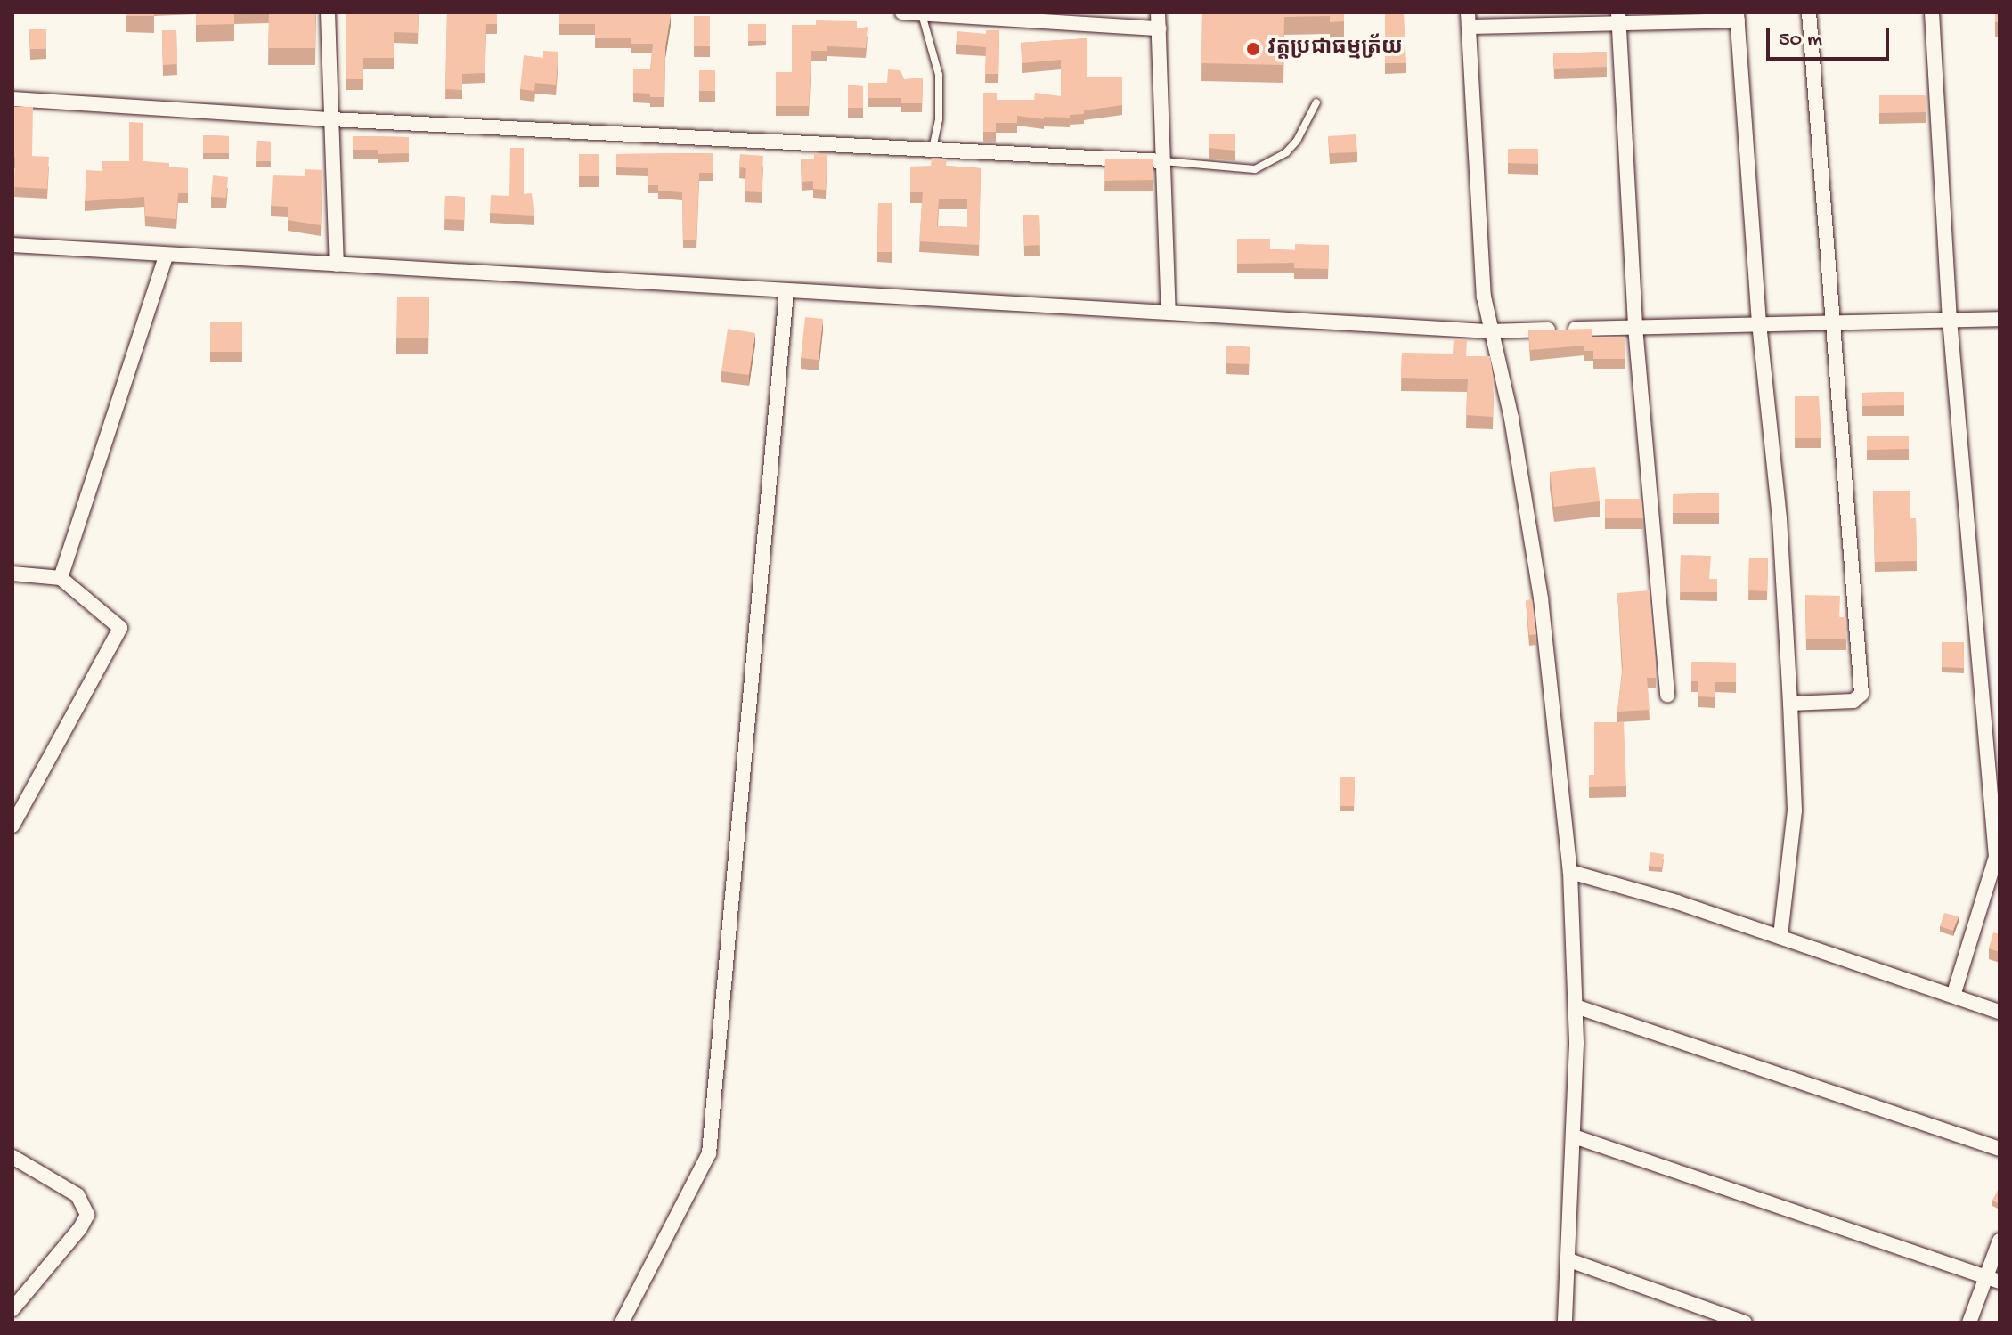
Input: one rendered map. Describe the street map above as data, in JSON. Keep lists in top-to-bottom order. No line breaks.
{"places":["វត្តប្រជាធម្មត្រ័យ"],"scale_bar":"50 m"}
